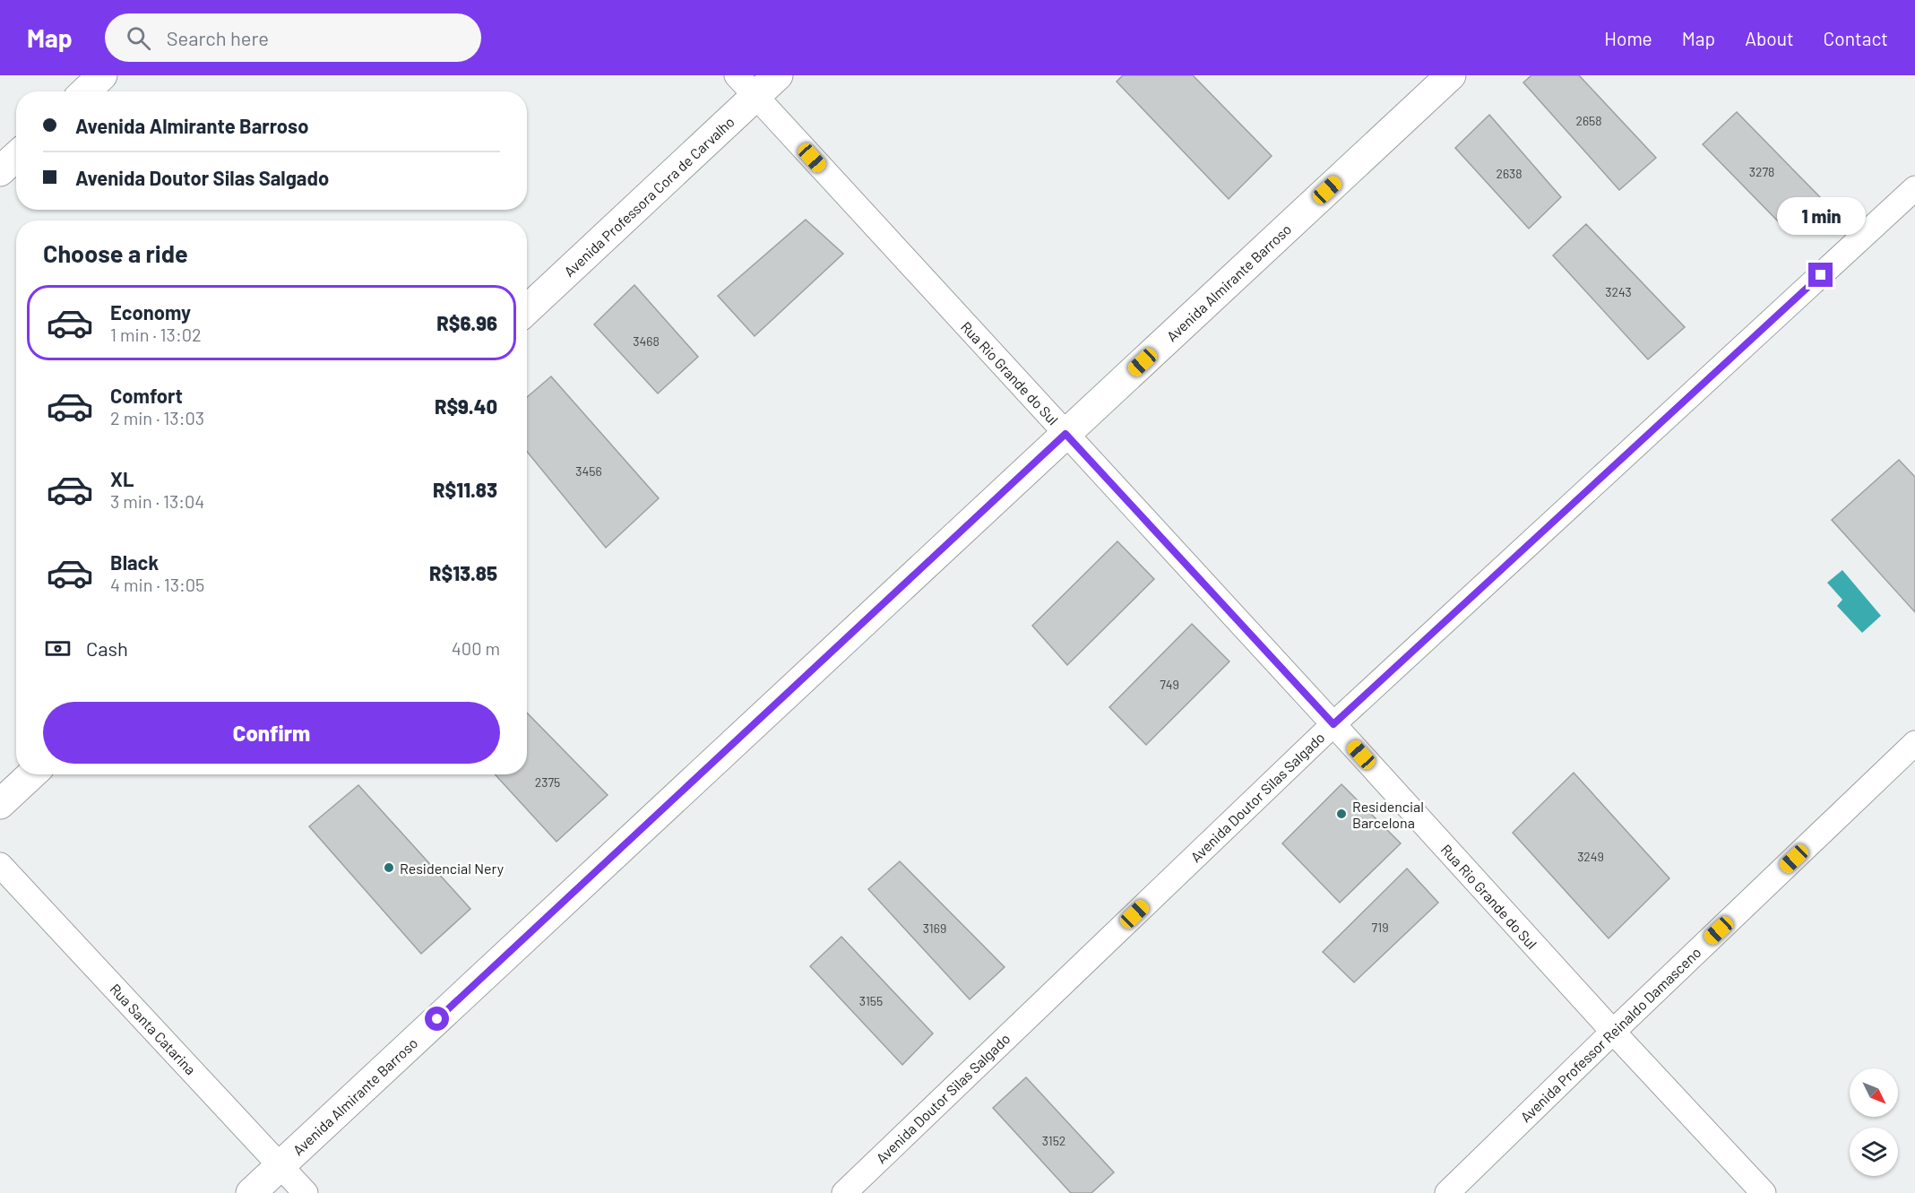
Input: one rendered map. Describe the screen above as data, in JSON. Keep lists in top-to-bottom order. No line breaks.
{"streets":{"street":["Avenida Professora Cora de Carvalho","Avenida Almirante Barroso","Rua Rio Grande do Sul","Avenida Doutor Silas Salgado","Rua Santa Catarina","Avenida Professor Reinaldo Damasceno"]},"crossings":[["Avenida Professora Cora de Carvalho","Rua Rio Grande do Sul"],["Avenida Almirante Barroso","Rua Rio Grande do Sul"],["Avenida Almirante Barroso","Rua Santa Catarina"],["Rua Rio Grande do Sul","Avenida Doutor Silas Salgado"],["Rua Rio Grande do Sul","Avenida Professor Reinaldo Damasceno"]],"places":["Residencial Barcelona","Residencial Nery"],"house_numbers":["2658","3278","2638","3243","3468","3456","749","2375","3249","719","3169","3155","3152"],"north":"bottom right","page":{"header":"Map","search":"Search here","nav":["Home","Map","About","Contact"],"banner":["Avenida Almirante Barroso","Avenida Doutor Silas Salgado"],"bubble":"1 min","heading":"Choose a ride","list":[{"name":"Economy","note":"1 min · 13:02","value":"R$6.96"},{"name":"Comfort","note":"2 min · 13:03","value":"R$9.40"},{"name":"XL","note":"3 min · 13:04","value":"R$11.83"},{"name":"Black","note":"4 min · 13:05","value":"R$13.85"}],"pay":["Cash","400 m"],"buttons":"Confirm"}}
